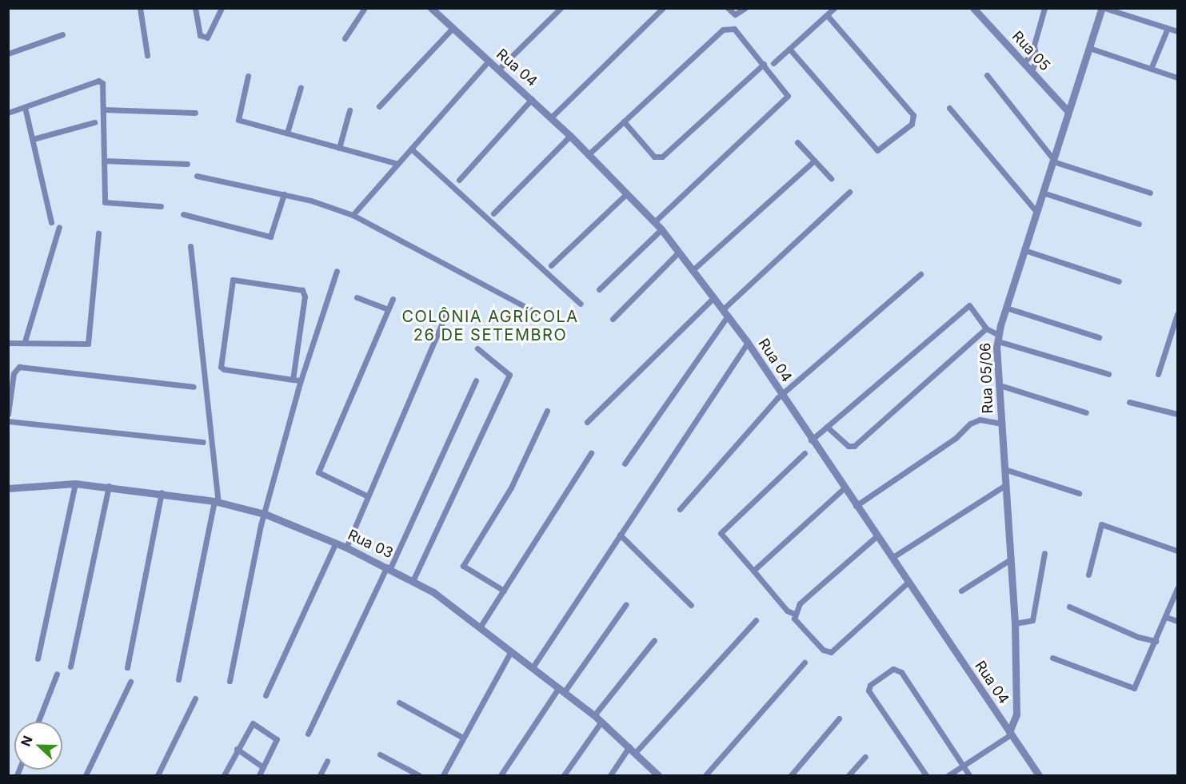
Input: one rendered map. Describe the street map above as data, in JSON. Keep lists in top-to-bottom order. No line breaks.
{"streets":{"street":["Rua 05","Rua 04","Rua 05/06","Rua 03"]},"crossings":[["Rua 05","Rua 05/06"],["Rua 04","Rua 05/06"]],"districts":["COLÔNIA AGRÍCOLA 26 DE SETEMBRO"],"north":"left"}
